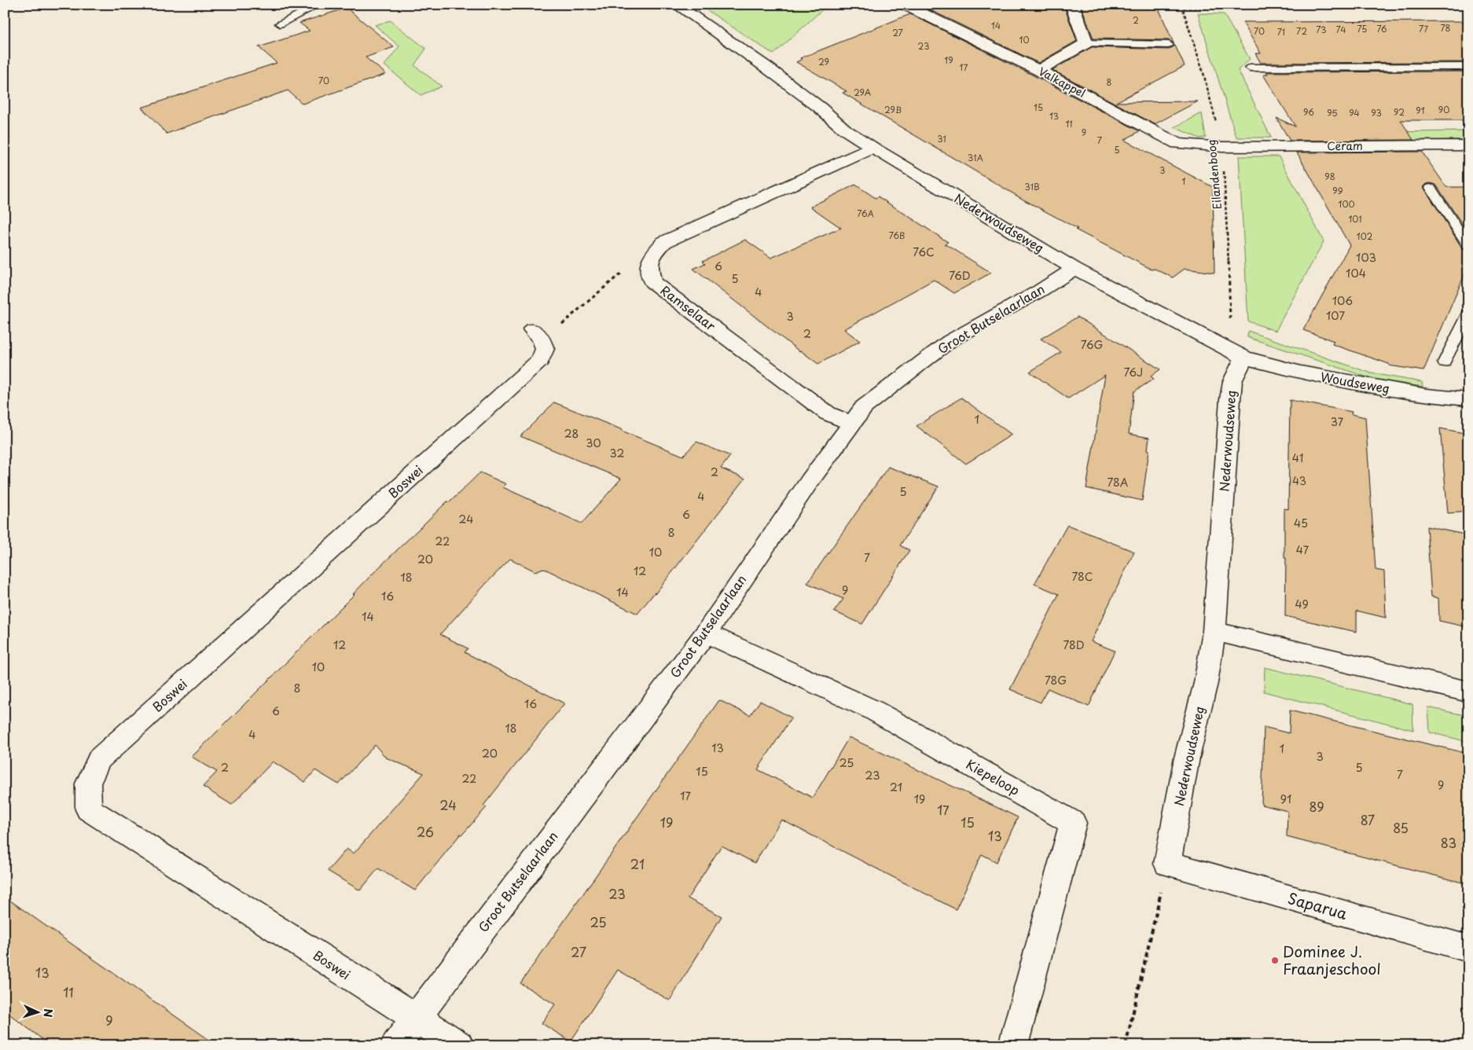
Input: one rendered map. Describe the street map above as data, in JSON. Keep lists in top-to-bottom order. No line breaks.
{"streets":{"street":["Valkappel","Ceram","Nederwoudseweg","Ramselaar","Groot Butselaarlaan","Woudseweg","Boswei","Kiepeloop","Saparua"],"path":["Eilandenboog"]},"crossings":[["Valkappel","Ceram"],["Valkappel","Eilandenboog"],["Ceram","Eilandenboog"],["Eilandenboog","Nederwoudseweg"],["Nederwoudseweg","Groot Butselaarlaan"],["Nederwoudseweg","Woudseweg"],["Nederwoudseweg","Saparua"],["Ramselaar","Groot Butselaarlaan"],["Groot Butselaarlaan","Boswei"],["Groot Butselaarlaan","Kiepeloop"]],"places":["Dominee J. Fraanjeschool"],"house_numbers":["2","14","78","75","76","77","73","74","70","72","71","27","10","23","19","29","17","70","8","29A","15","29B","90","91","96","92","95","94","93","13","11","9","31","7","5","31A","3","98","1","31B","99","100","76A","101","76B","102","76C","103","6","104","76D","5","4","106","107","3","2","76G","76J","1","37","28","30","32","41","2","43","78A","5","4","6","24","45","8","22","47","10","7","20","12","78C","18","9","14","16","49","14","12","78D","10","78G","8","16","6","18","4","13","1","20","3","25","2","5","15","7","23","22","9","21","17","19","91","24","89","17","87","19","15","85","26","13","83","21","23","25","27","13","11","9"],"north":"right"}
